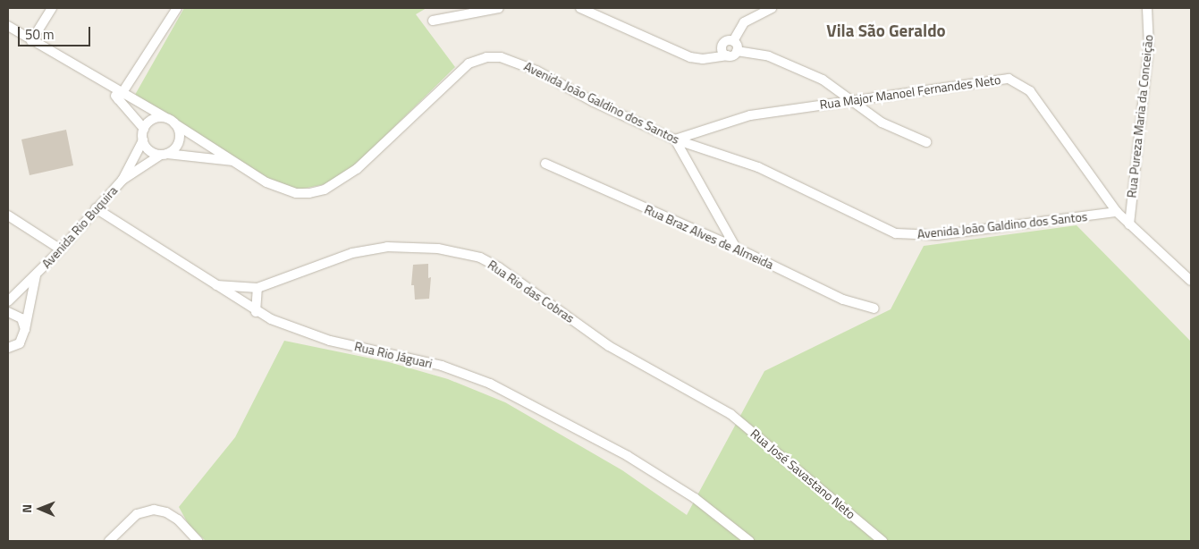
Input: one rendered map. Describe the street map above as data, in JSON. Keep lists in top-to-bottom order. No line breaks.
{"streets":{"street":["Rua Major Manoel Fernandes Neto","Avenida João Galdino dos Santos","Rua Pureza Maria da Conceição","Avenida Rio Buquira","Rua Braz Alves de Almeida","Rua Rio das Cobras","Rua Rio Jáguari","Rua José Savastano Neto"]},"crossings":[["Rua Major Manoel Fernandes Neto","Avenida João Galdino dos Santos"],["Rua Major Manoel Fernandes Neto","Rua Pureza Maria da Conceição"],["Avenida Rio Buquira","Rua Rio Jáguari"],["Rua Rio das Cobras","Rua Rio Jáguari"],["Rua Rio das Cobras","Rua José Savastano Neto"]],"districts":["Vila São Geraldo"],"scale_bar":"50 m","north":"left"}
